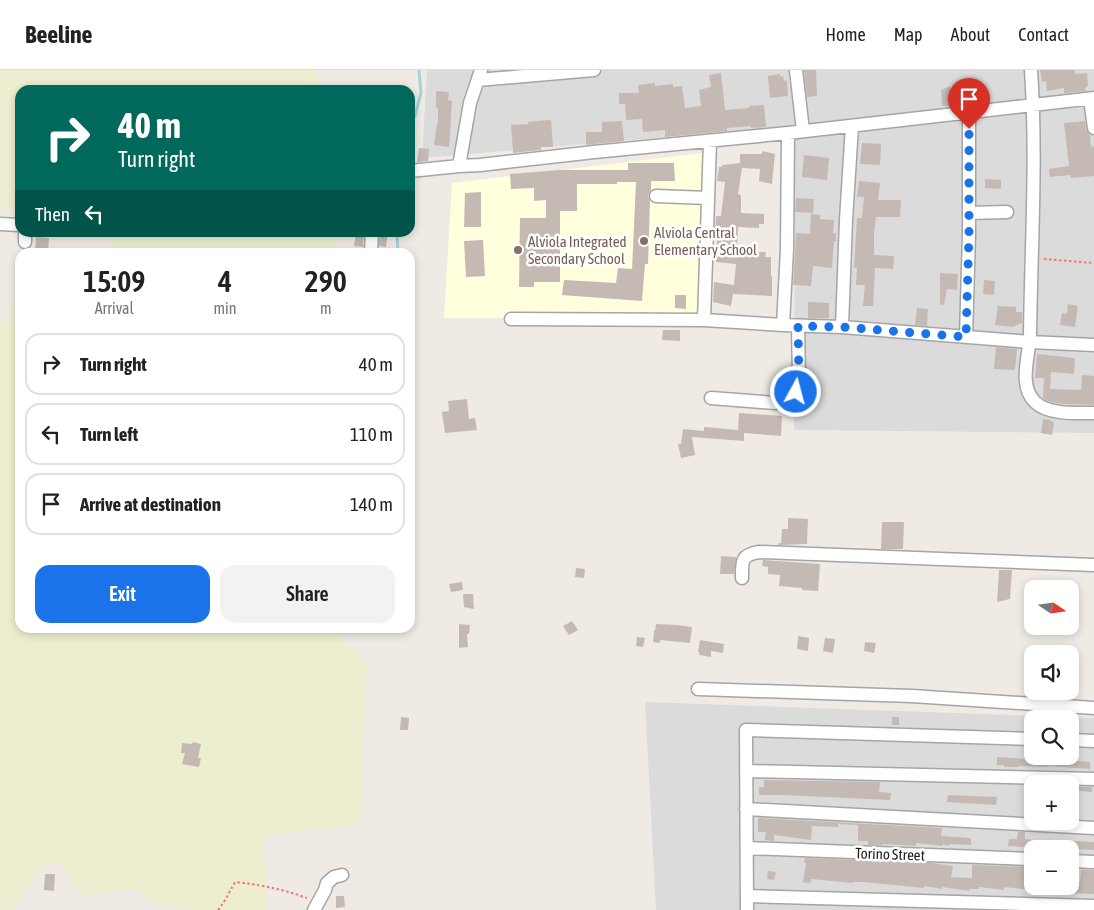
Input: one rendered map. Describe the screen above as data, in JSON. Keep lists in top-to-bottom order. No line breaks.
{"streets":{"street":["Torino Street"]},"places":["Alviola Central Elementary School","Alviola Integrated Secondary School"],"north":"right","page":{"header":"Beeline","nav":["Home","Map","About","Contact"],"turn":["40 m","Turn right"],"then":"Then","eta":["15:09","Arrival","4","min","290","m"],"list":[{"name":"Turn right","value":"40 m"},{"name":"Turn left","value":"110 m"},{"name":"Arrive at destination","value":"140 m"}],"buttons":["Exit","Share"],"map_buttons":["+","−"]}}
